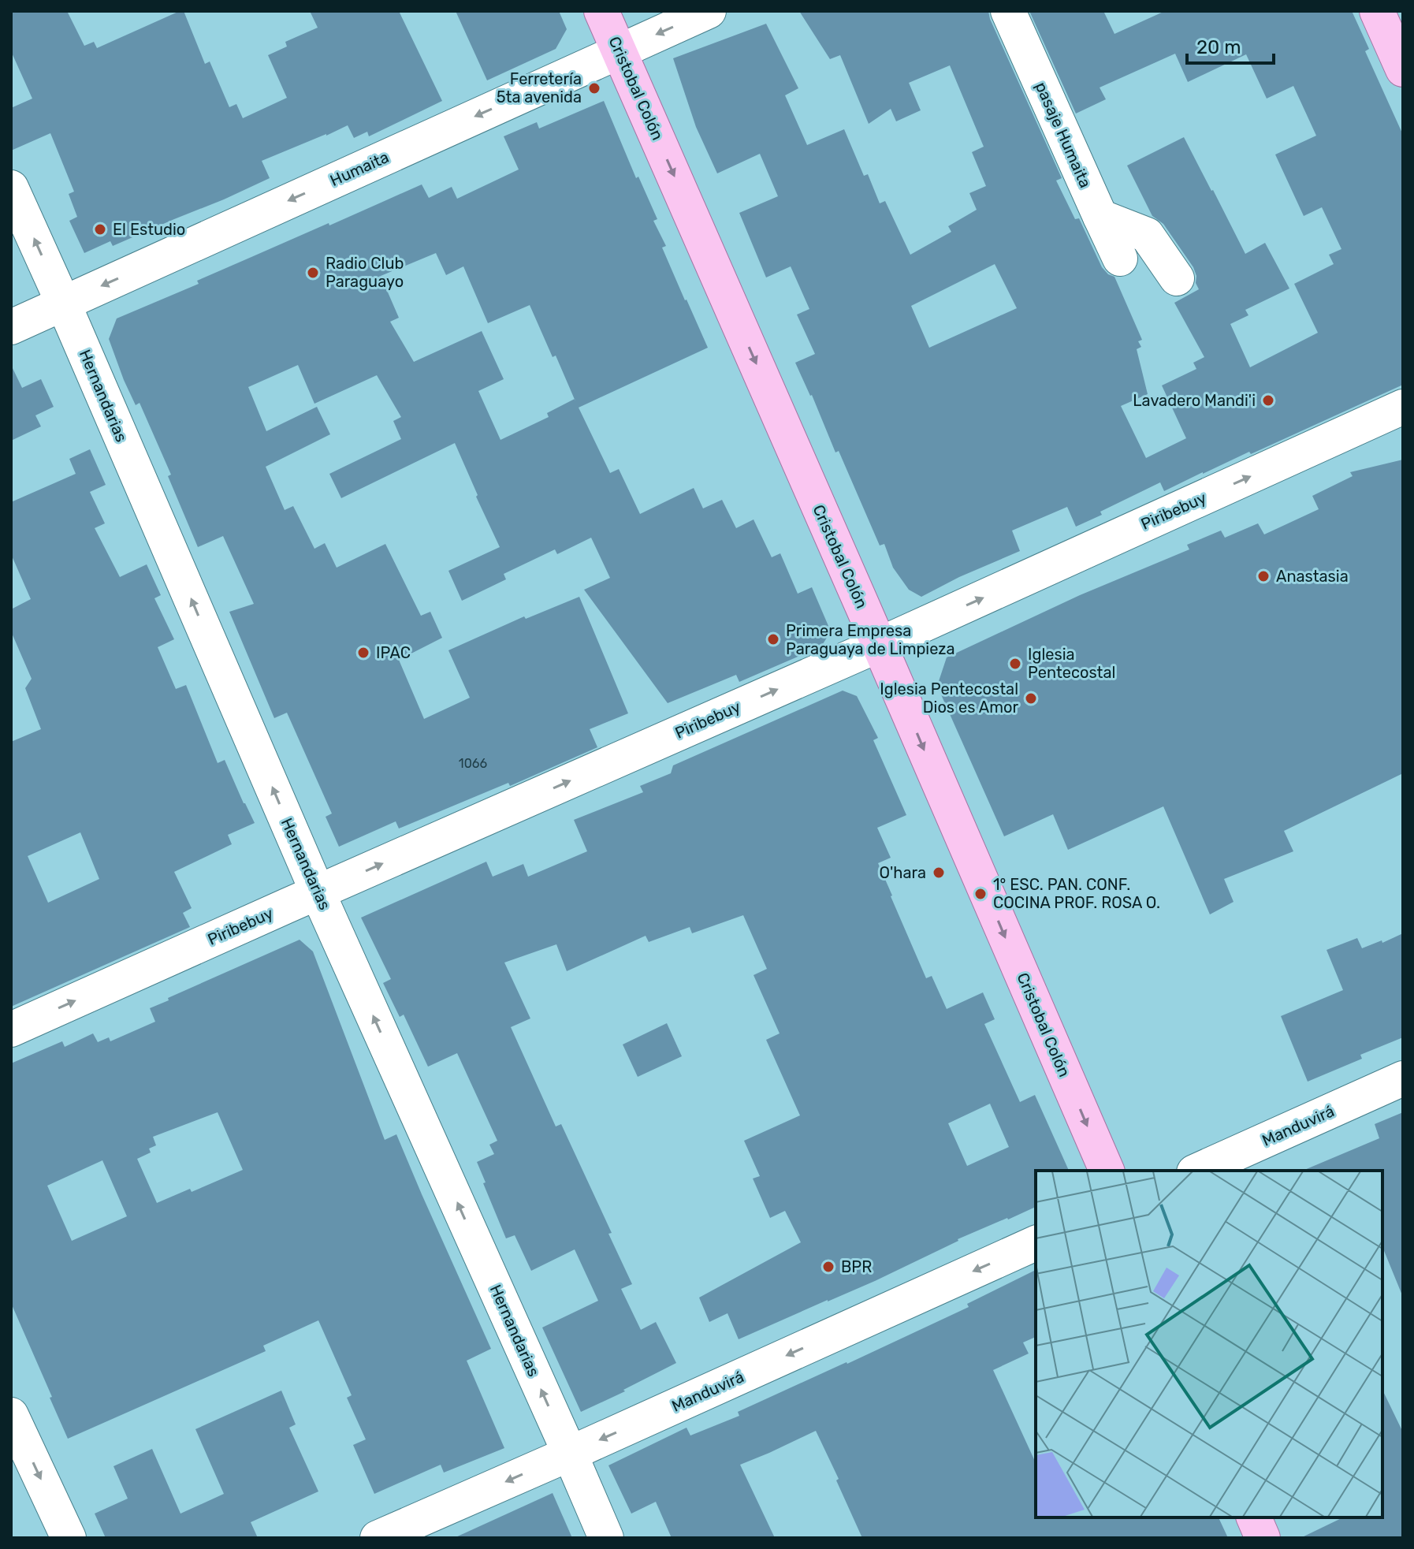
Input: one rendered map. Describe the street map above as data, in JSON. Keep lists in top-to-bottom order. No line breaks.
{"streets":{"main road":["Cristobal Colón"],"street":["pasaje Humaita","Humaita","Hernandarias","Piribebuy","Manduvirá"]},"crossings":[["Cristobal Colón","Humaita"],["Cristobal Colón","Piribebuy"],["Humaita","Hernandarias"],["Hernandarias","Piribebuy"],["Hernandarias","Manduvirá"]],"one_way":["Cristobal Colón","Humaita","Hernandarias","Piribebuy","Manduvirá"],"places":["Ferretería 5ta avenida","El Estudio","Radio Club Paraguayo","Lavadero Mandi'i","Anastasia","Primera Empresa Paraguaya de Limpieza","IPAC","Iglesia Pentecostal","Iglesia Pentecostal Dios es Amor","O'hara","1° ESC. PAN. CONF. COCINA PROF. ROSA O.","BPR"],"house_numbers":["1066"],"scale_bar":"20 m"}
